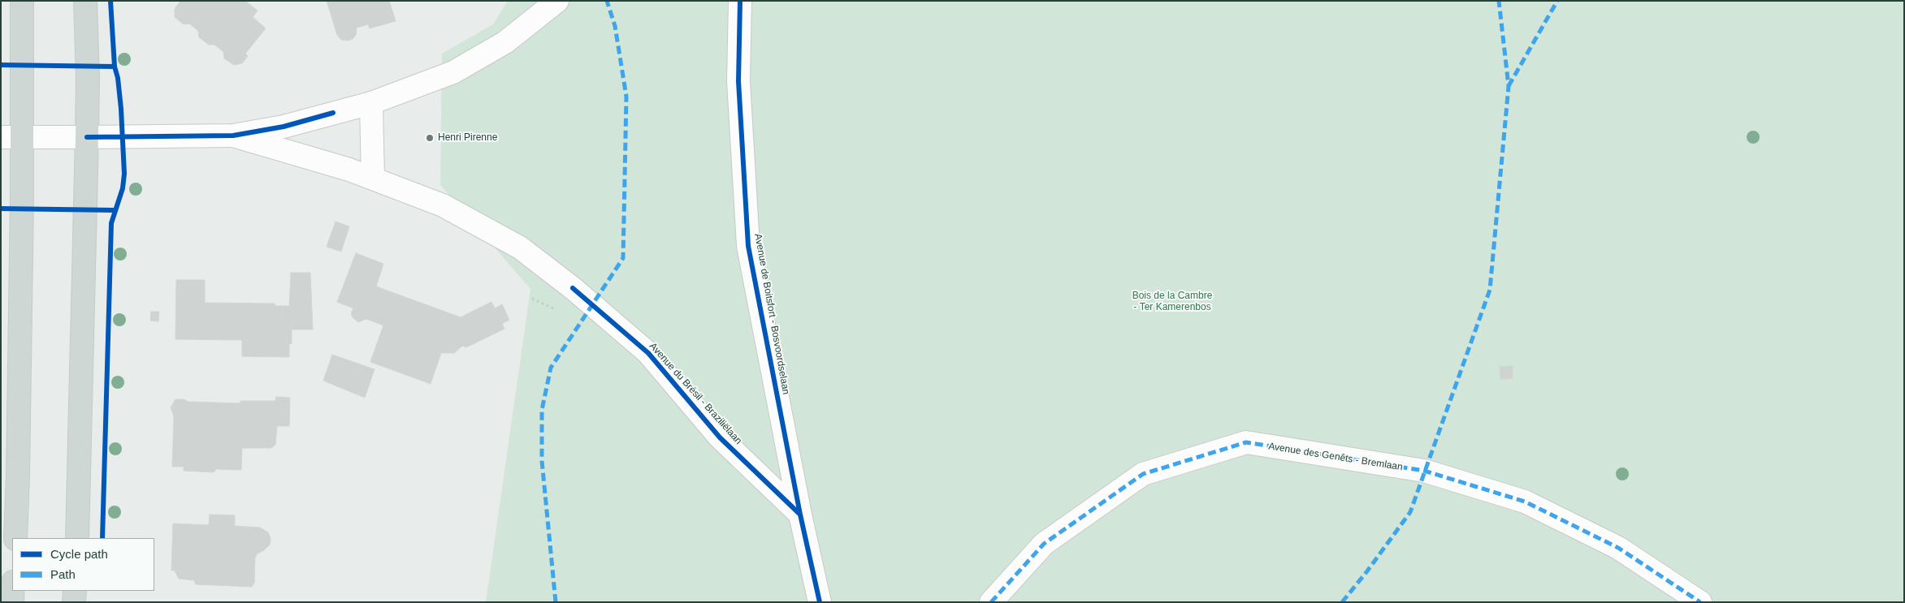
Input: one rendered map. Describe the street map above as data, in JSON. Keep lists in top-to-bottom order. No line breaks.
{"streets":{"street":["Avenue de Boitsfort - Bosvoordselaan","Avenue du Brésil - Braziliëlaan","Avenue des Genêts - Bremlaan"]},"crossings":[["Avenue de Boitsfort - Bosvoordselaan","Avenue du Brésil - Braziliëlaan"]],"parks":["Bois de la Cambre - Ter Kamerenbos"],"places":["Henri Pirenne"],"legend":["Cycle path","Path"]}
